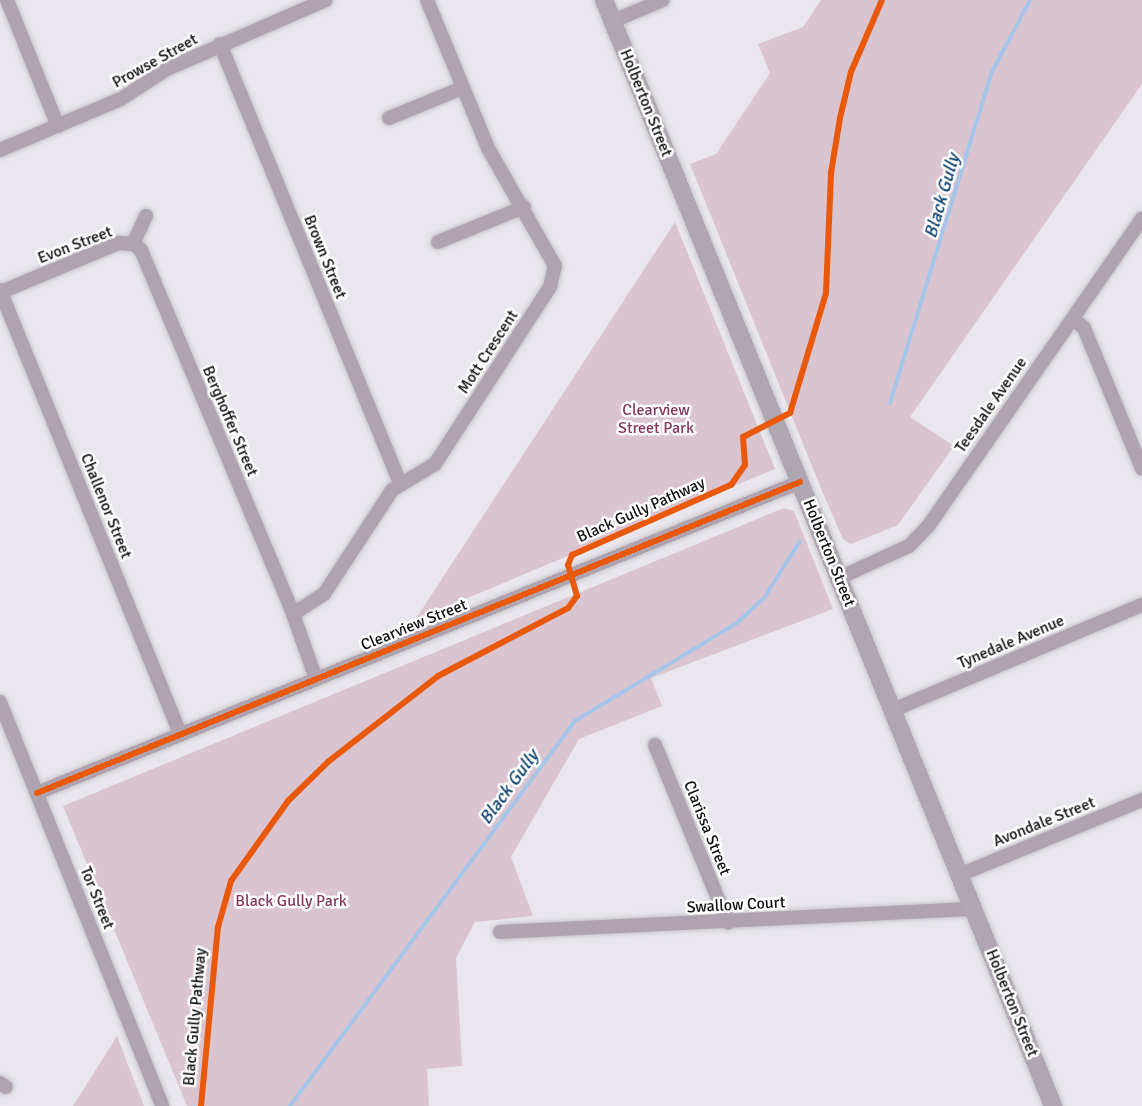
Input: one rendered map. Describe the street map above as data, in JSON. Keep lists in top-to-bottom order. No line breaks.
{"streets":{"main road":["Holberton Street"],"street":["Prowse Street","Evon Street","Brown Street","Mott Crescent","Teesdale Avenue","Berghoffer Street","Challenor Street","Clearview Street","Tynedale Avenue","Avondale Street","Clarissa Street","Tor Street","Swallow Court"],"cycle path":["Black Gully Pathway"]},"crossings":[["Prowse Street","Brown Street"],["Holberton Street","Teesdale Avenue"],["Holberton Street","Clearview Street"],["Holberton Street","Tynedale Avenue"],["Holberton Street","Avondale Street"],["Holberton Street","Swallow Court"],["Evon Street","Berghoffer Street"],["Evon Street","Challenor Street"],["Brown Street","Mott Crescent"],["Mott Crescent","Berghoffer Street"],["Challenor Street","Clearview Street"],["Clearview Street","Tor Street"],["Clarissa Street","Swallow Court"]],"water":["Black Gully"],"parks":["Clearview Street Park","Black Gully Park"]}
